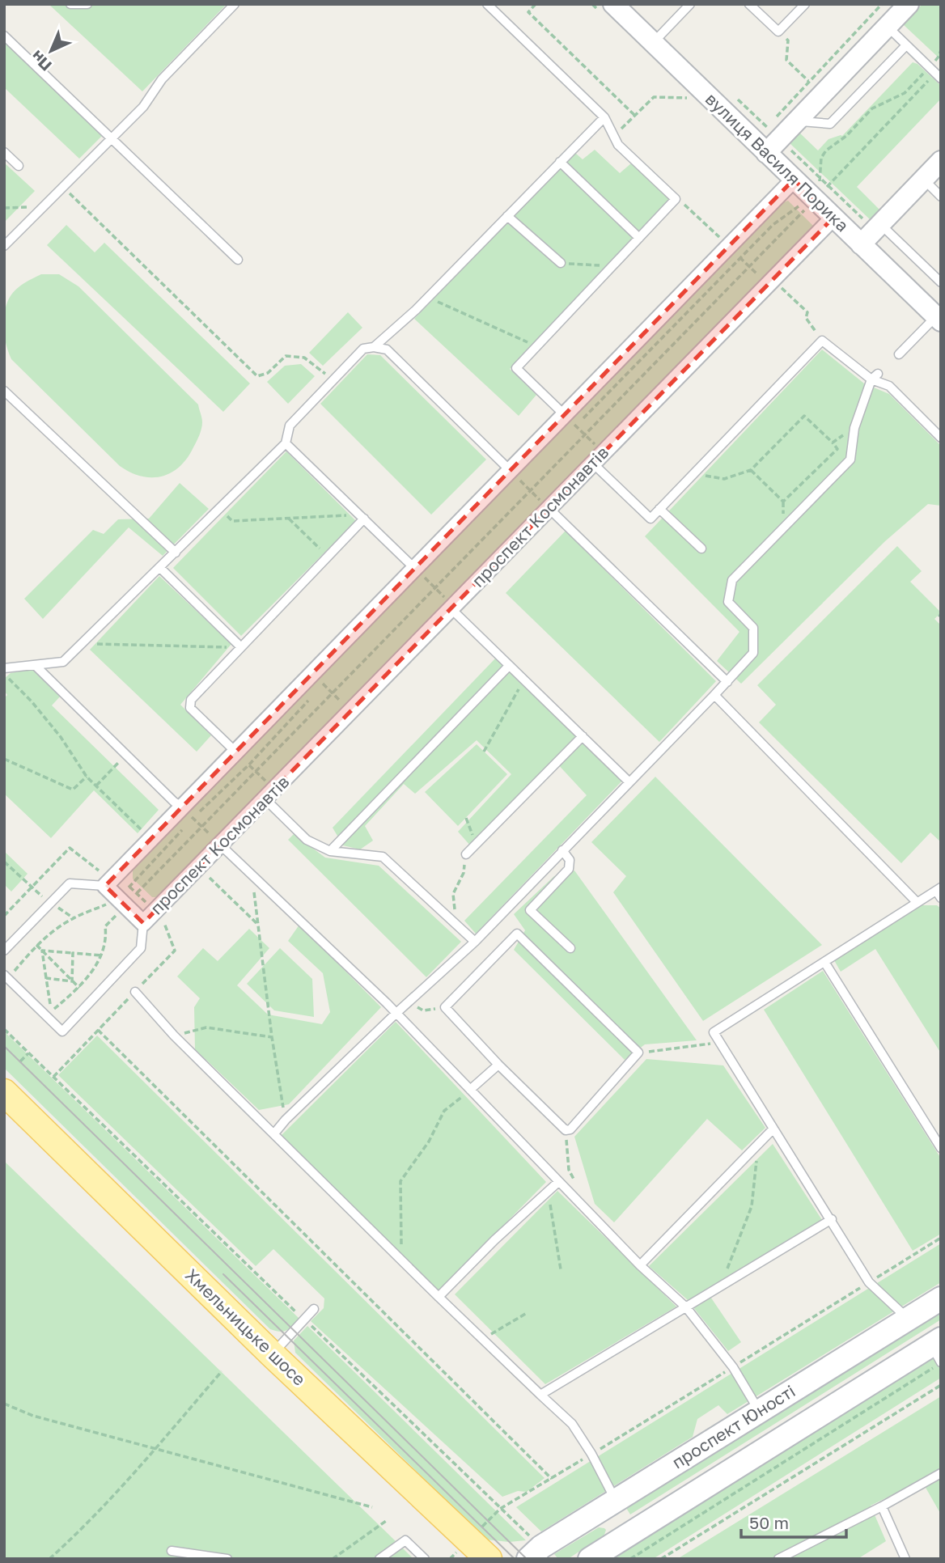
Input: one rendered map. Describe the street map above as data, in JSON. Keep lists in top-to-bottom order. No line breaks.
{"streets":{"main road":["Хмельницьке шосе","проспект Юності"],"street":["вулиця Василя Порика","проспект Космонавтів"]},"crossings":[["вулиця Василя Порика","проспект Космонавтів"]],"scale_bar":"50 m","north":"bottom left"}
